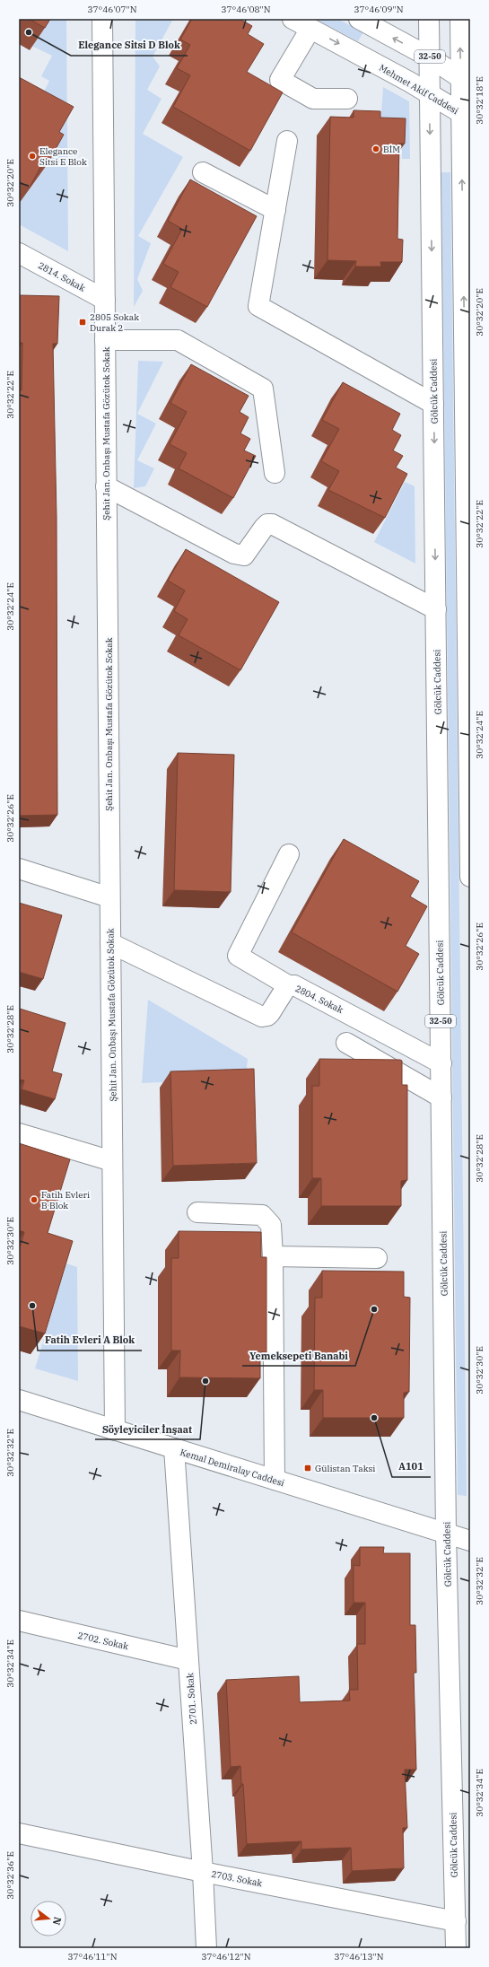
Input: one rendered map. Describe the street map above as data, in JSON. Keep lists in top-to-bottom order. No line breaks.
{"streets":{"street":["32-50","Mehmet Akif Caddesi","2814. Sokak","Gölcük Caddesi","Şehit Jan. Onbaşı Mustafa Gözütok Sokak","2804. Sokak","Kemal Demiralay Caddesi","2702. Sokak","2701. Sokak","2703. Sokak"]},"crossings":[["Mehmet Akif Caddesi","Gölcük Caddesi"],["2814. Sokak","Şehit Jan. Onbaşı Mustafa Gözütok Sokak"],["Gölcük Caddesi","2804. Sokak"],["Gölcük Caddesi","Kemal Demiralay Caddesi"],["Gölcük Caddesi","2703. Sokak"],["Şehit Jan. Onbaşı Mustafa Gözütok Sokak","2804. Sokak"],["Şehit Jan. Onbaşı Mustafa Gözütok Sokak","Kemal Demiralay Caddesi"],["Kemal Demiralay Caddesi","2701. Sokak"],["2702. Sokak","2701. Sokak"],["2701. Sokak","2703. Sokak"]],"places":{"other":["Elegance Sitsi D Blok","BİM","Elegance Sitsi E Blok","Fatih Evleri B Blok","Fatih Evleri A Blok","Yemeksepeti Banabi","Söyleyiciler İnşaat","A101"],"transit":["2805 Sokak Durak 2","Gülistan Taksi"]},"north":"right","coordinates":["37°46'07\"N","37°46'08\"N","37°46'09\"N","30°32'18\"E","30°32'20\"E","30°32'22\"E","30°32'24\"E","30°32'26\"E","30°32'28\"E","30°32'30\"E","30°32'32\"E","30°32'34\"E","30°32'36\"E","37°46'11\"N","37°46'12\"N","37°46'13\"N"]}
